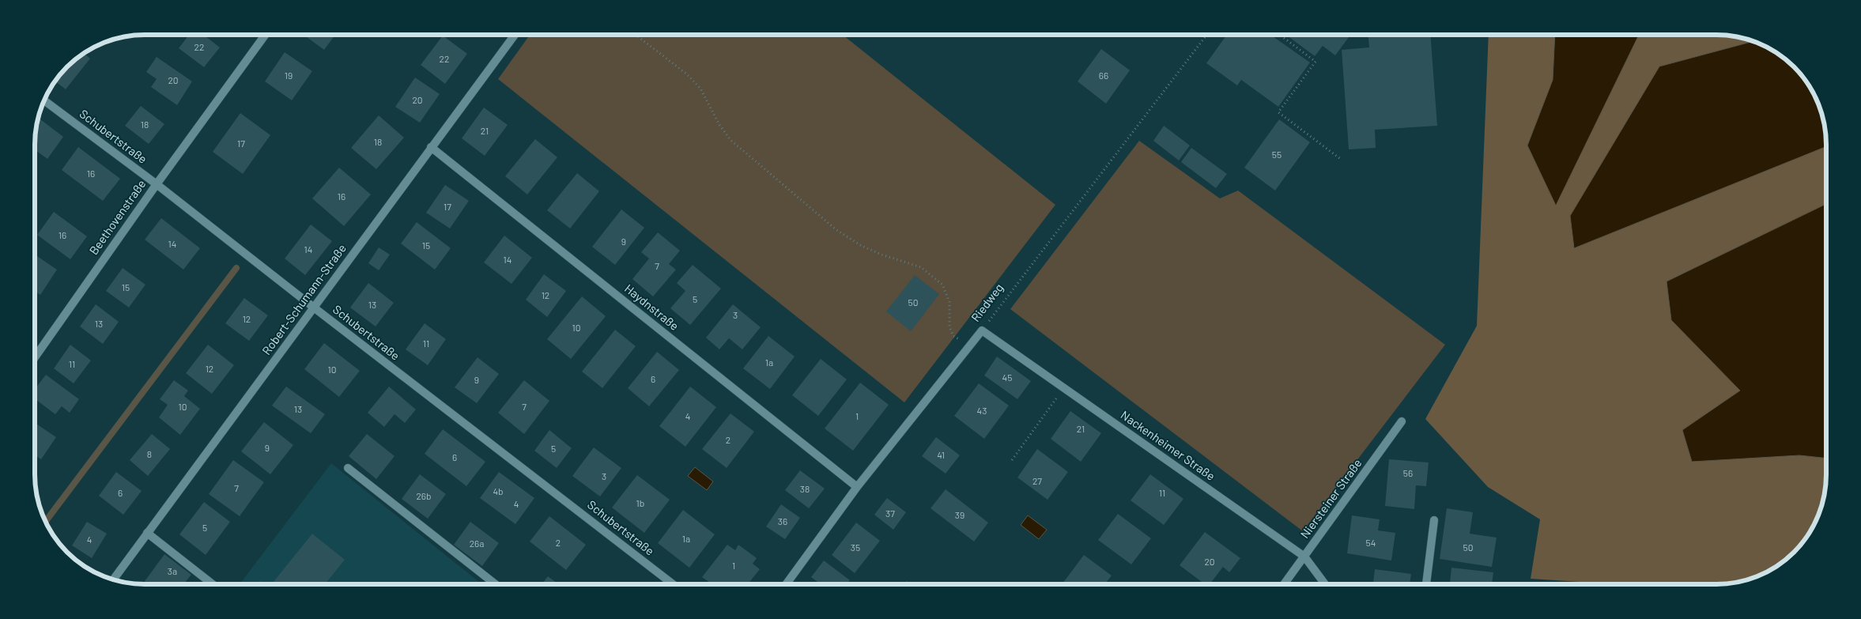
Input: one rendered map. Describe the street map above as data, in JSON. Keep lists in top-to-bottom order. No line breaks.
{"streets":{"street":["Schubertstraße","Beethovenstraße","Robert-Schumann-Straße","Riedweg","Haydnstraße","Nackenheimer Straße","Niersteiner Straße"]},"crossings":[["Schubertstraße","Beethovenstraße"],["Schubertstraße","Robert-Schumann-Straße"],["Robert-Schumann-Straße","Haydnstraße"],["Riedweg","Haydnstraße"],["Riedweg","Nackenheimer Straße"],["Nackenheimer Straße","Niersteiner Straße"]],"house_numbers":["22","22","19","66","20","20","18","21","18","17","55","16","16","17","16","9","14","15","14","14","7","15","12","5","50","13","3","12","13","10","11","1a","11","12","10","45","6","9","10","7","13","43","4","1","21","2","9","5","8","41","6","56","3","27","7","38","4b","6","11","26b","1b","4","37","39","36","5","1a","4","2","54","26a","35","50","20","1","3a"]}
